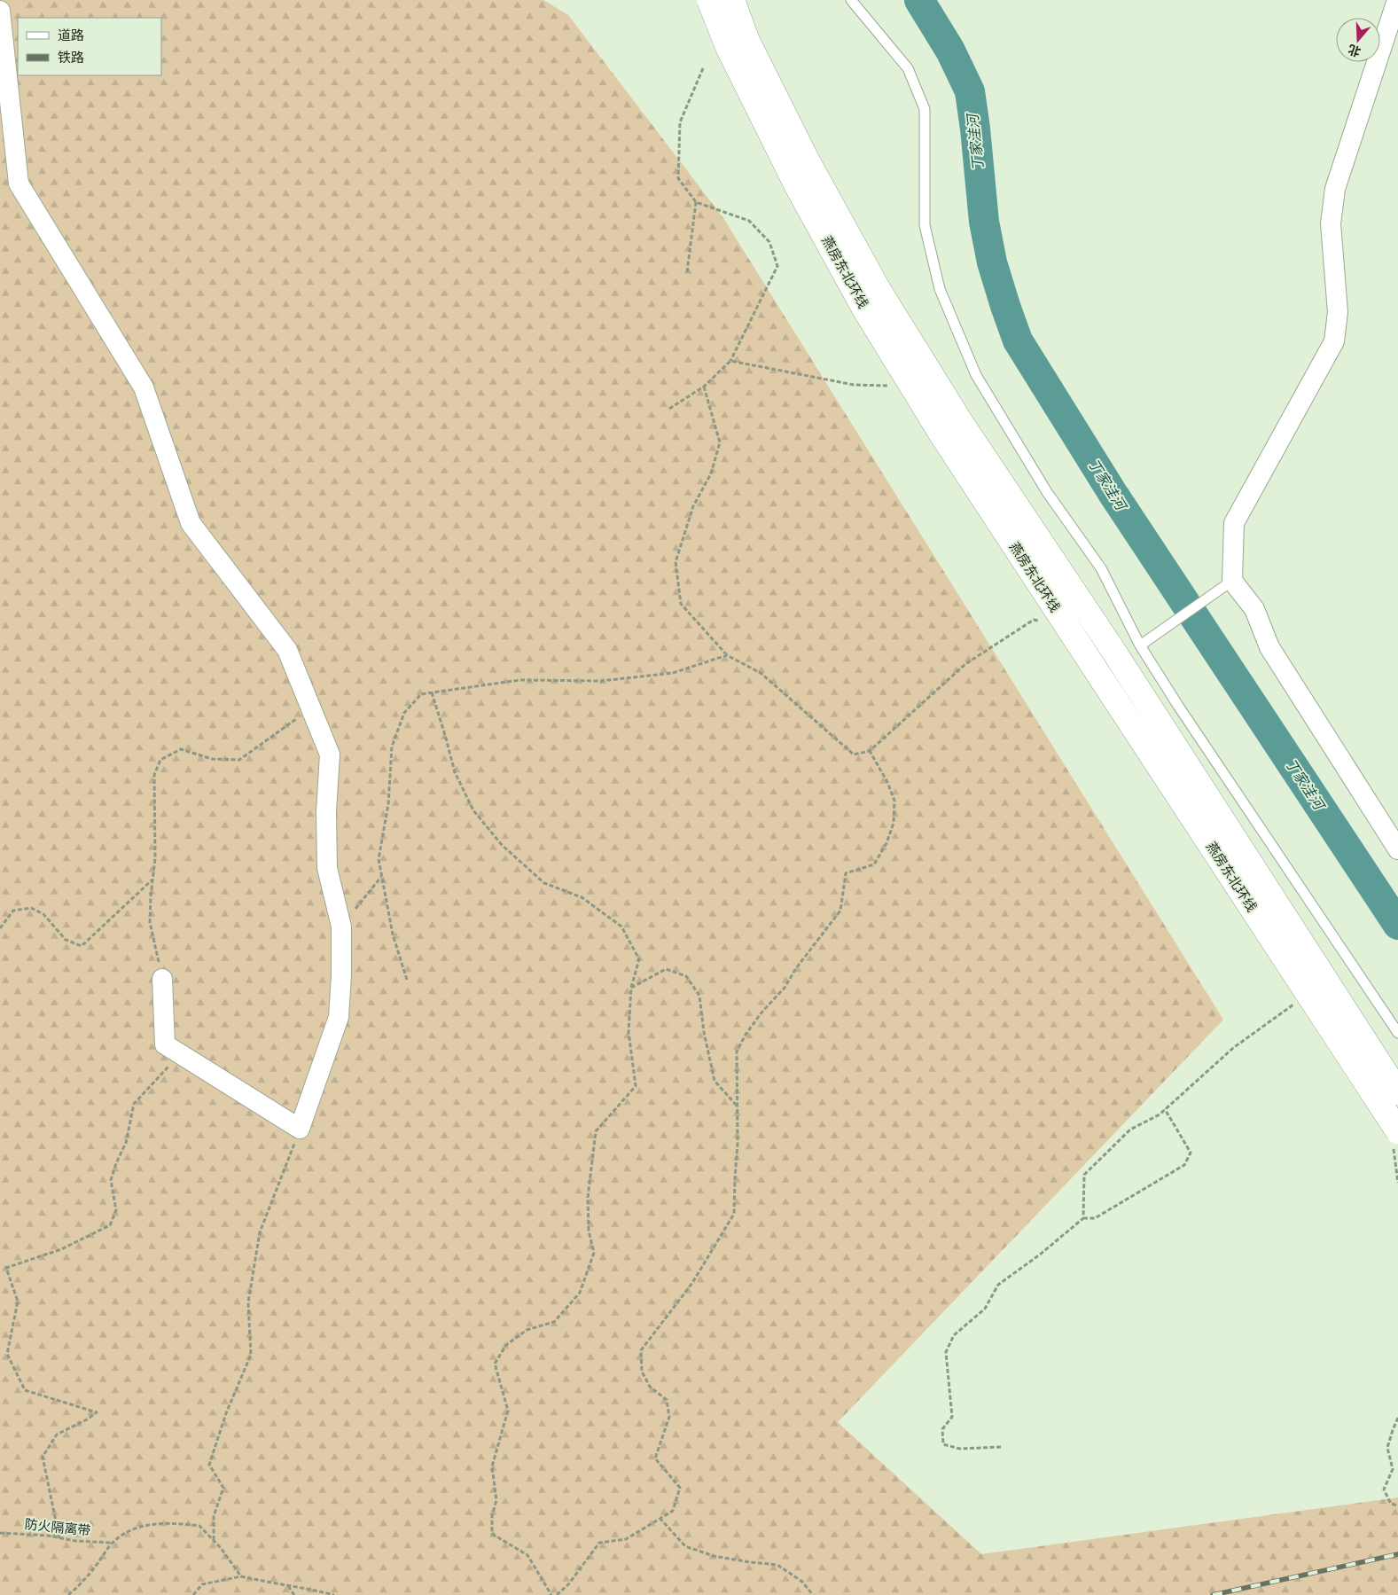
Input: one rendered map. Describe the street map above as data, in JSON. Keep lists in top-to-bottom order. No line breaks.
{"streets":{"main road":["燕房东北环线"],"path":["防火隔离带"]},"water":["丁家洼河"],"legend":["道路","铁路"],"north":"bottom"}
